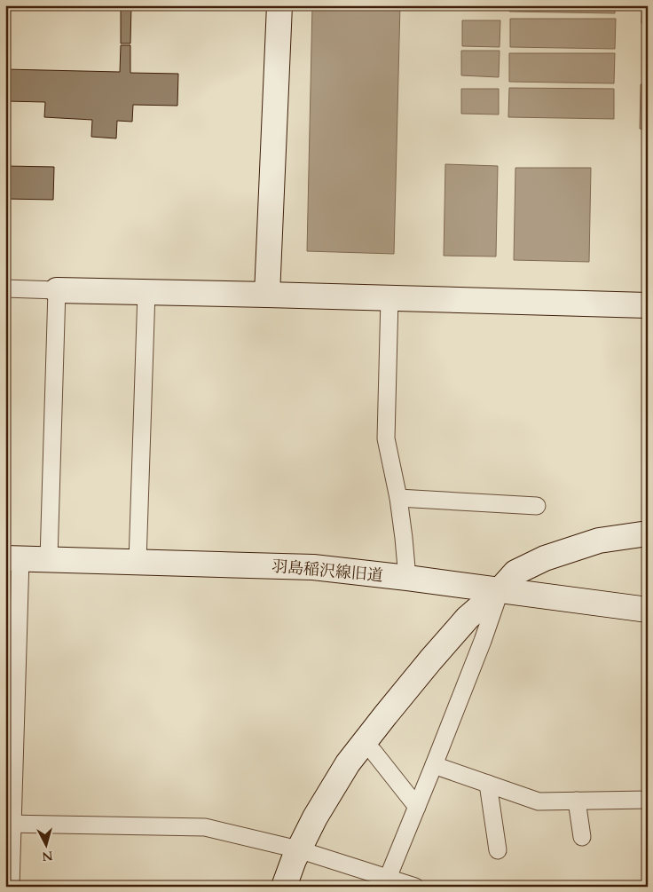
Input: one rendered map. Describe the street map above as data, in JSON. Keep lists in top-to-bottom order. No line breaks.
{"streets":{"street":["羽島稲沢線旧道"]},"north":"bottom"}
